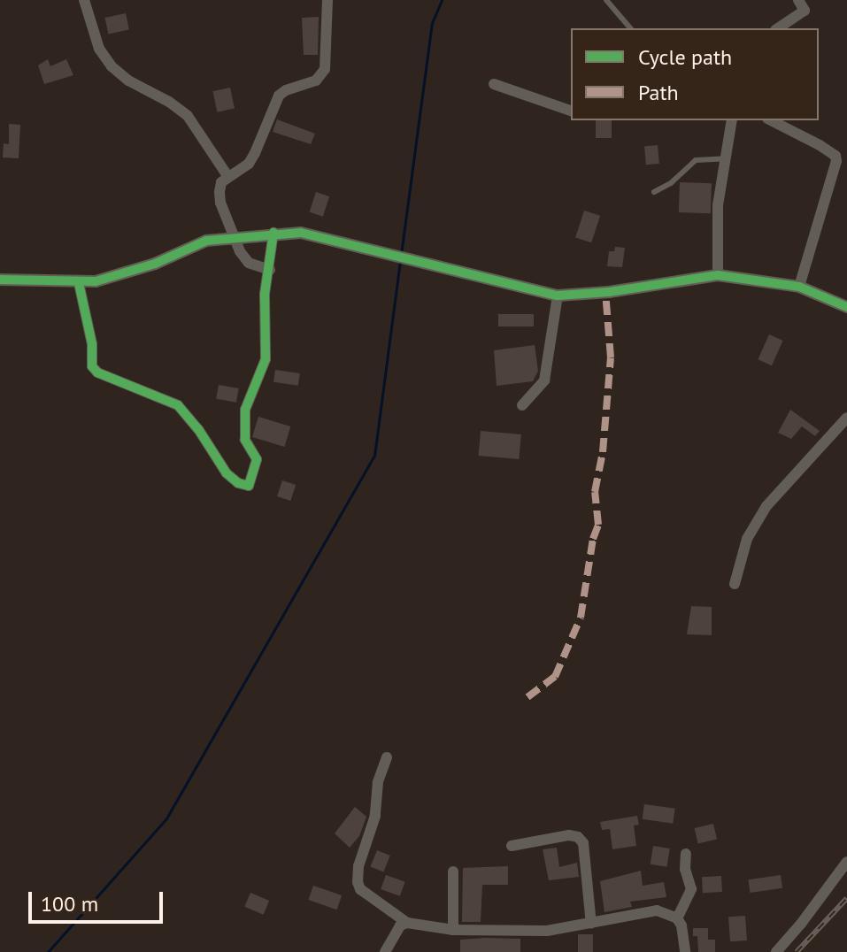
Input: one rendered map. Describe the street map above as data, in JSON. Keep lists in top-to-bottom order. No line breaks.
{"legend":["Cycle path","Path"],"scale_bar":"100 m"}
